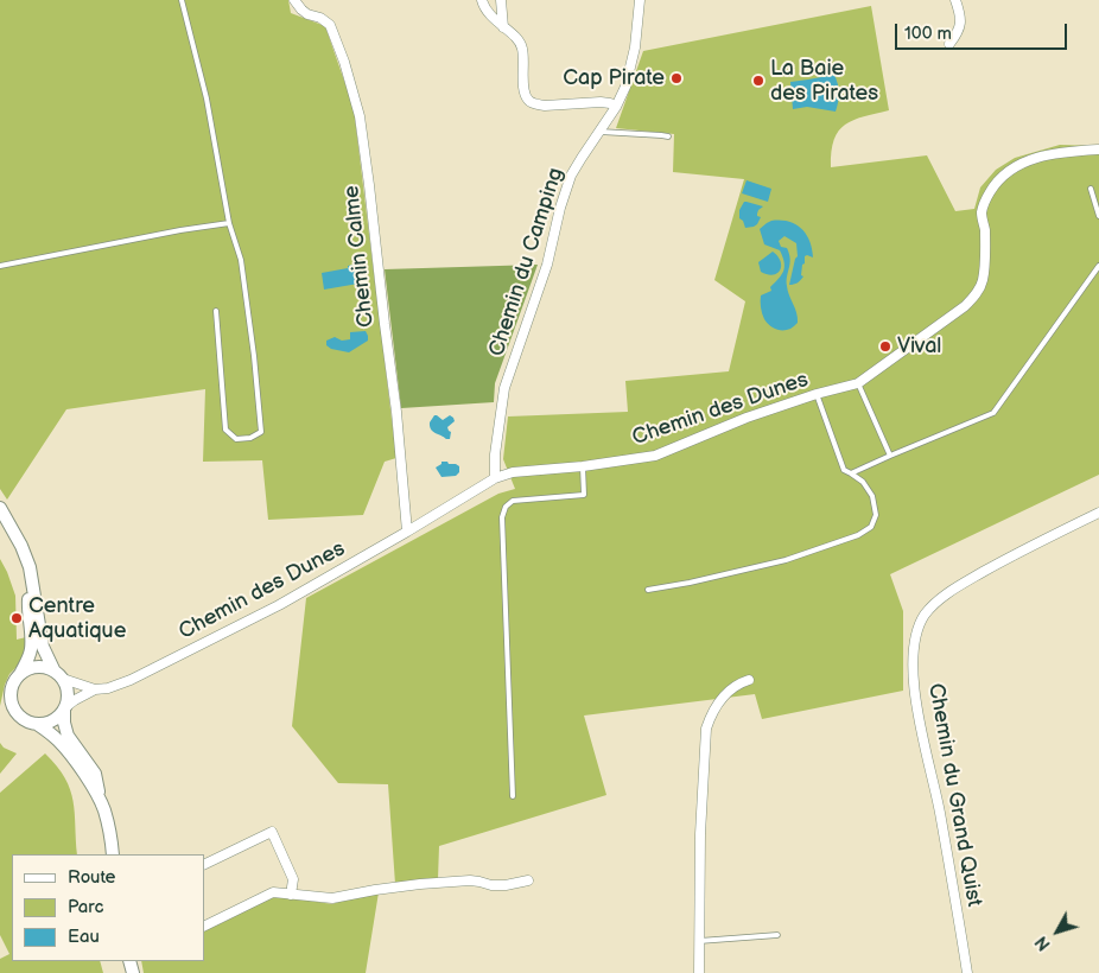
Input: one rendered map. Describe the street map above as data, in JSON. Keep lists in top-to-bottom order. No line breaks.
{"streets":{"street":["Chemin Calme","Chemin du Camping","Chemin des Dunes","Chemin du Grand Quist"]},"crossings":[["Chemin Calme","Chemin des Dunes"],["Chemin du Camping","Chemin des Dunes"]],"places":["Cap Pirate","La Baie des Pirates","Vival","Centre Aquatique"],"legend":["Route","Parc","Eau"],"scale_bar":"100 m","north":"bottom left"}
